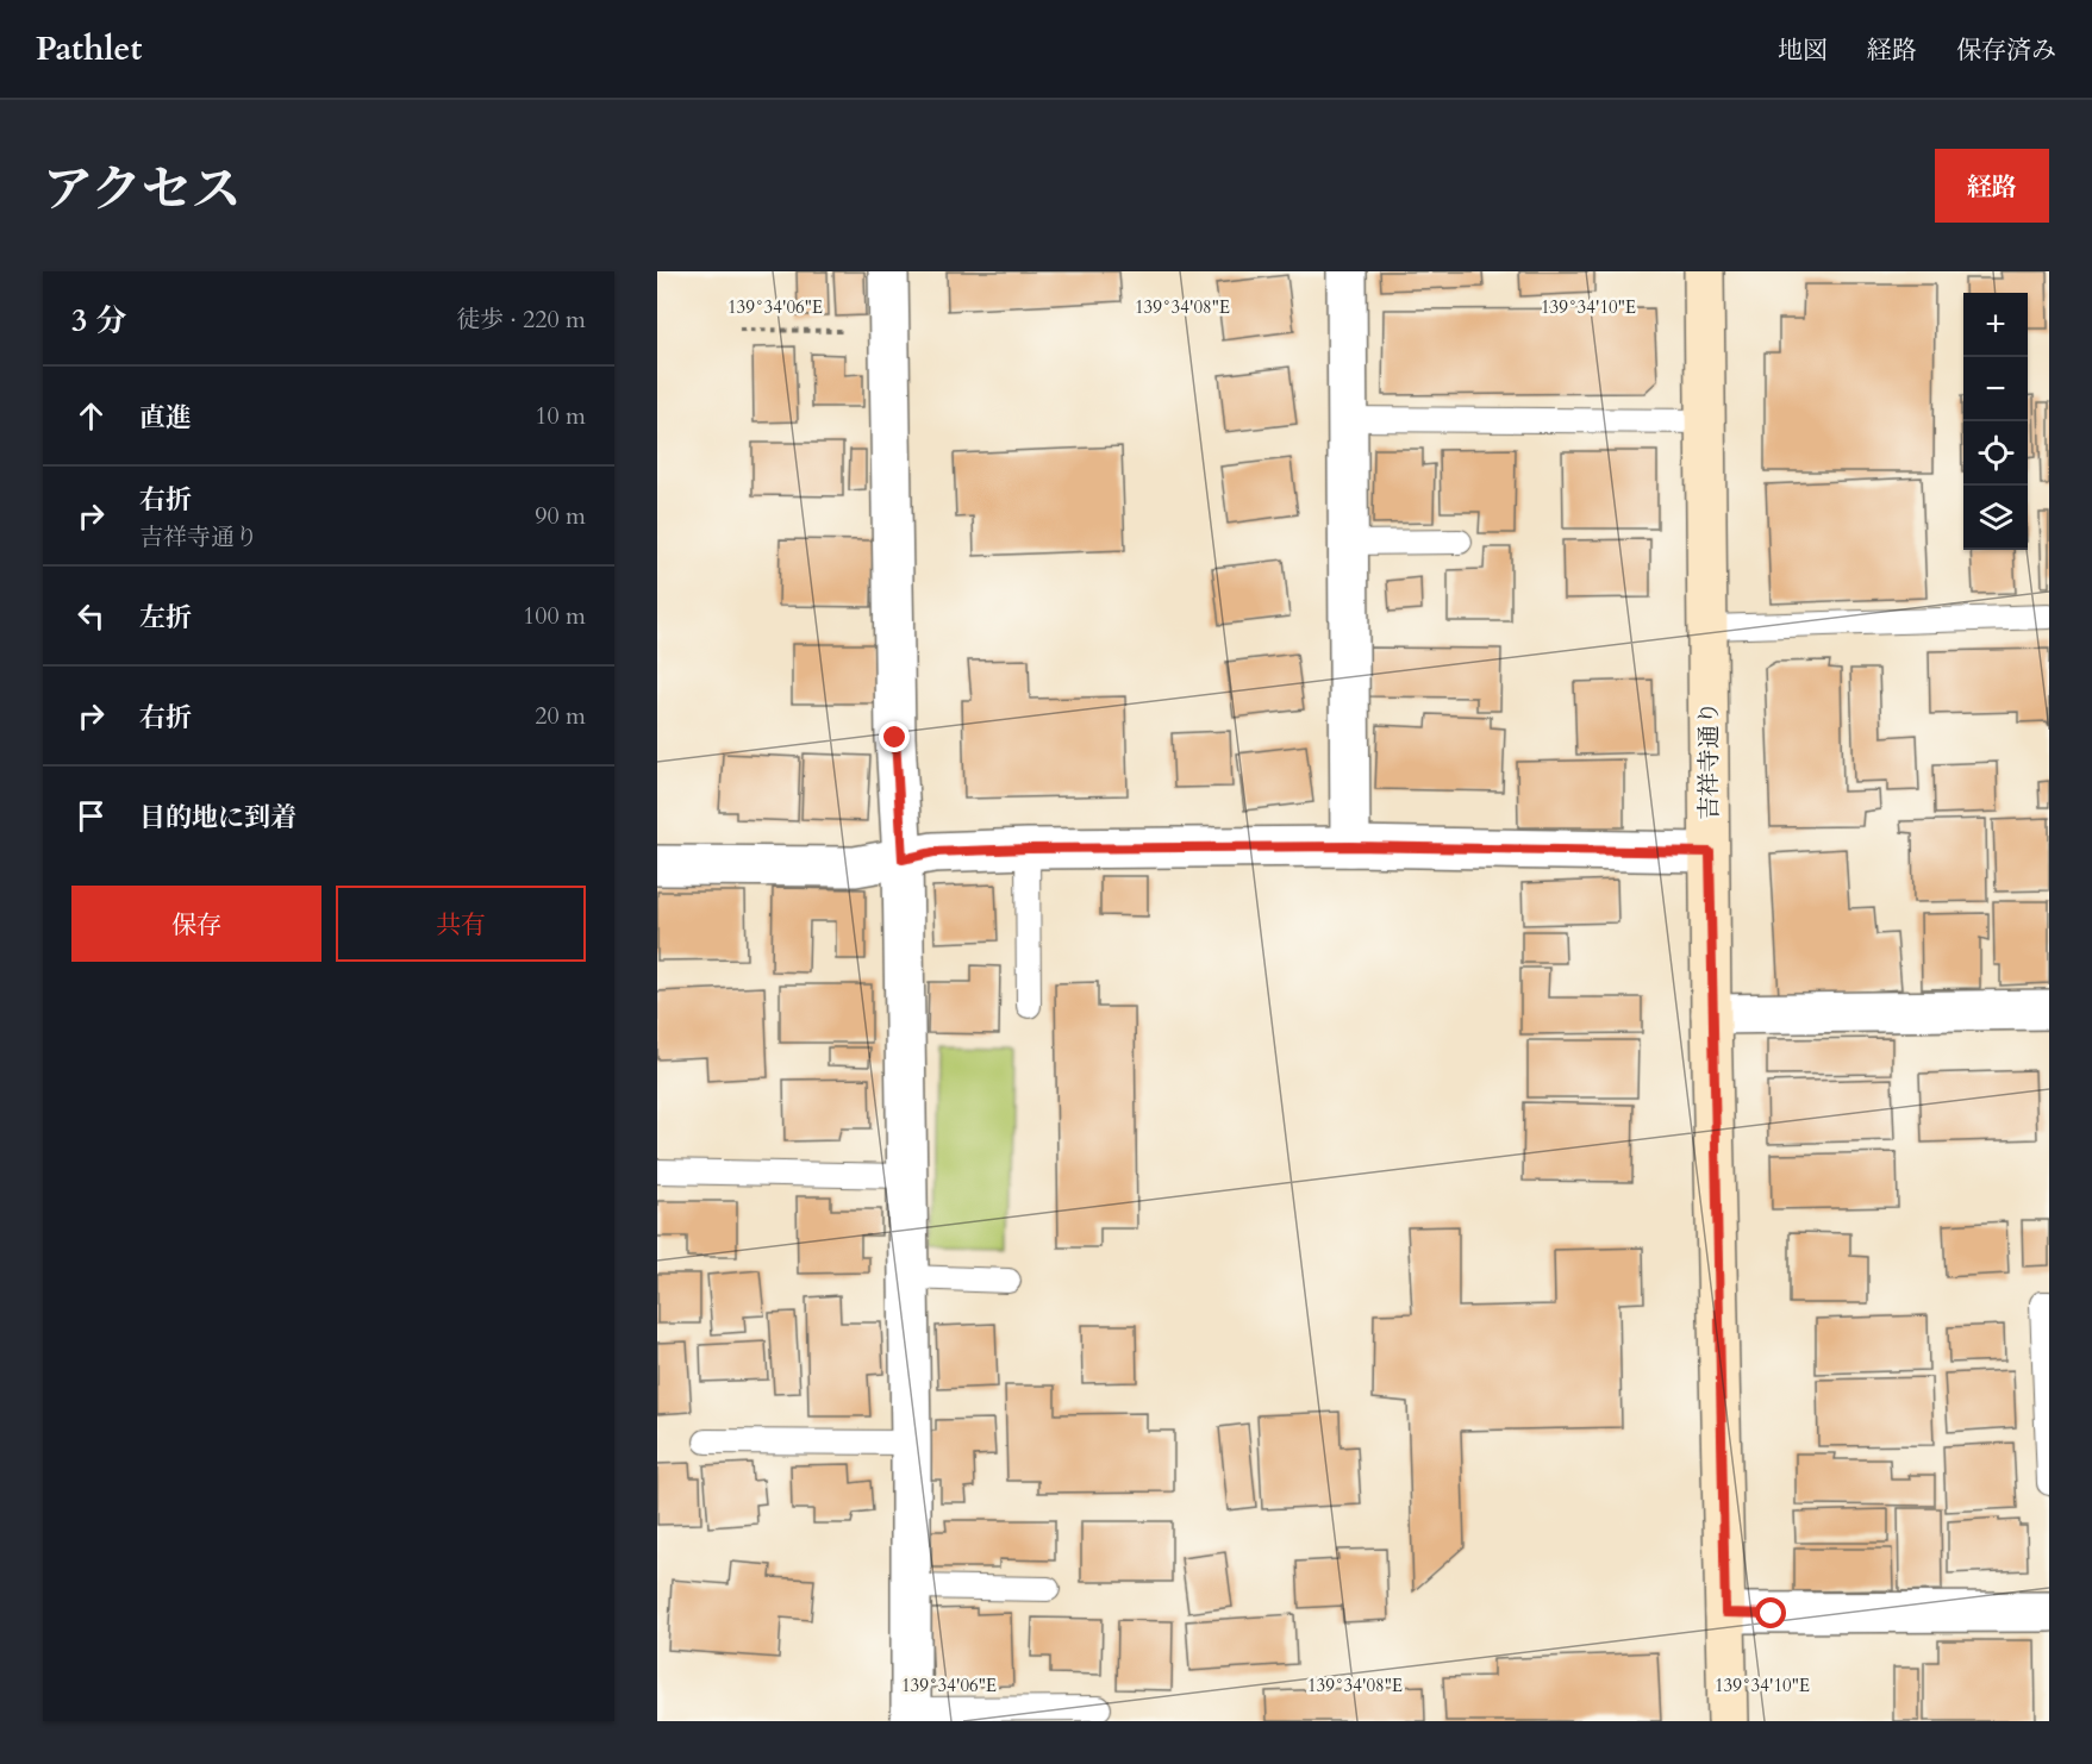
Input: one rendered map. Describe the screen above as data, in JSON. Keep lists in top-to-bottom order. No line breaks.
{"streets":{"main road":["吉祥寺通り"]},"page":{"header":"Pathlet","nav":["地図","経路","保存済み"],"title":"アクセス","buttons":["経路",["保存","共有"]],"heading":["3 分","徒歩 · 220 m"],"map_buttons":["+","−"],"list":[["直進","10 m"],["右折","吉祥寺通り","90 m"],["左折","100 m"],["右折","20 m"],"目的地に到着"]},"coordinates":["139°34'06\"E","139°34'08\"E","139°34'10\"E"]}
